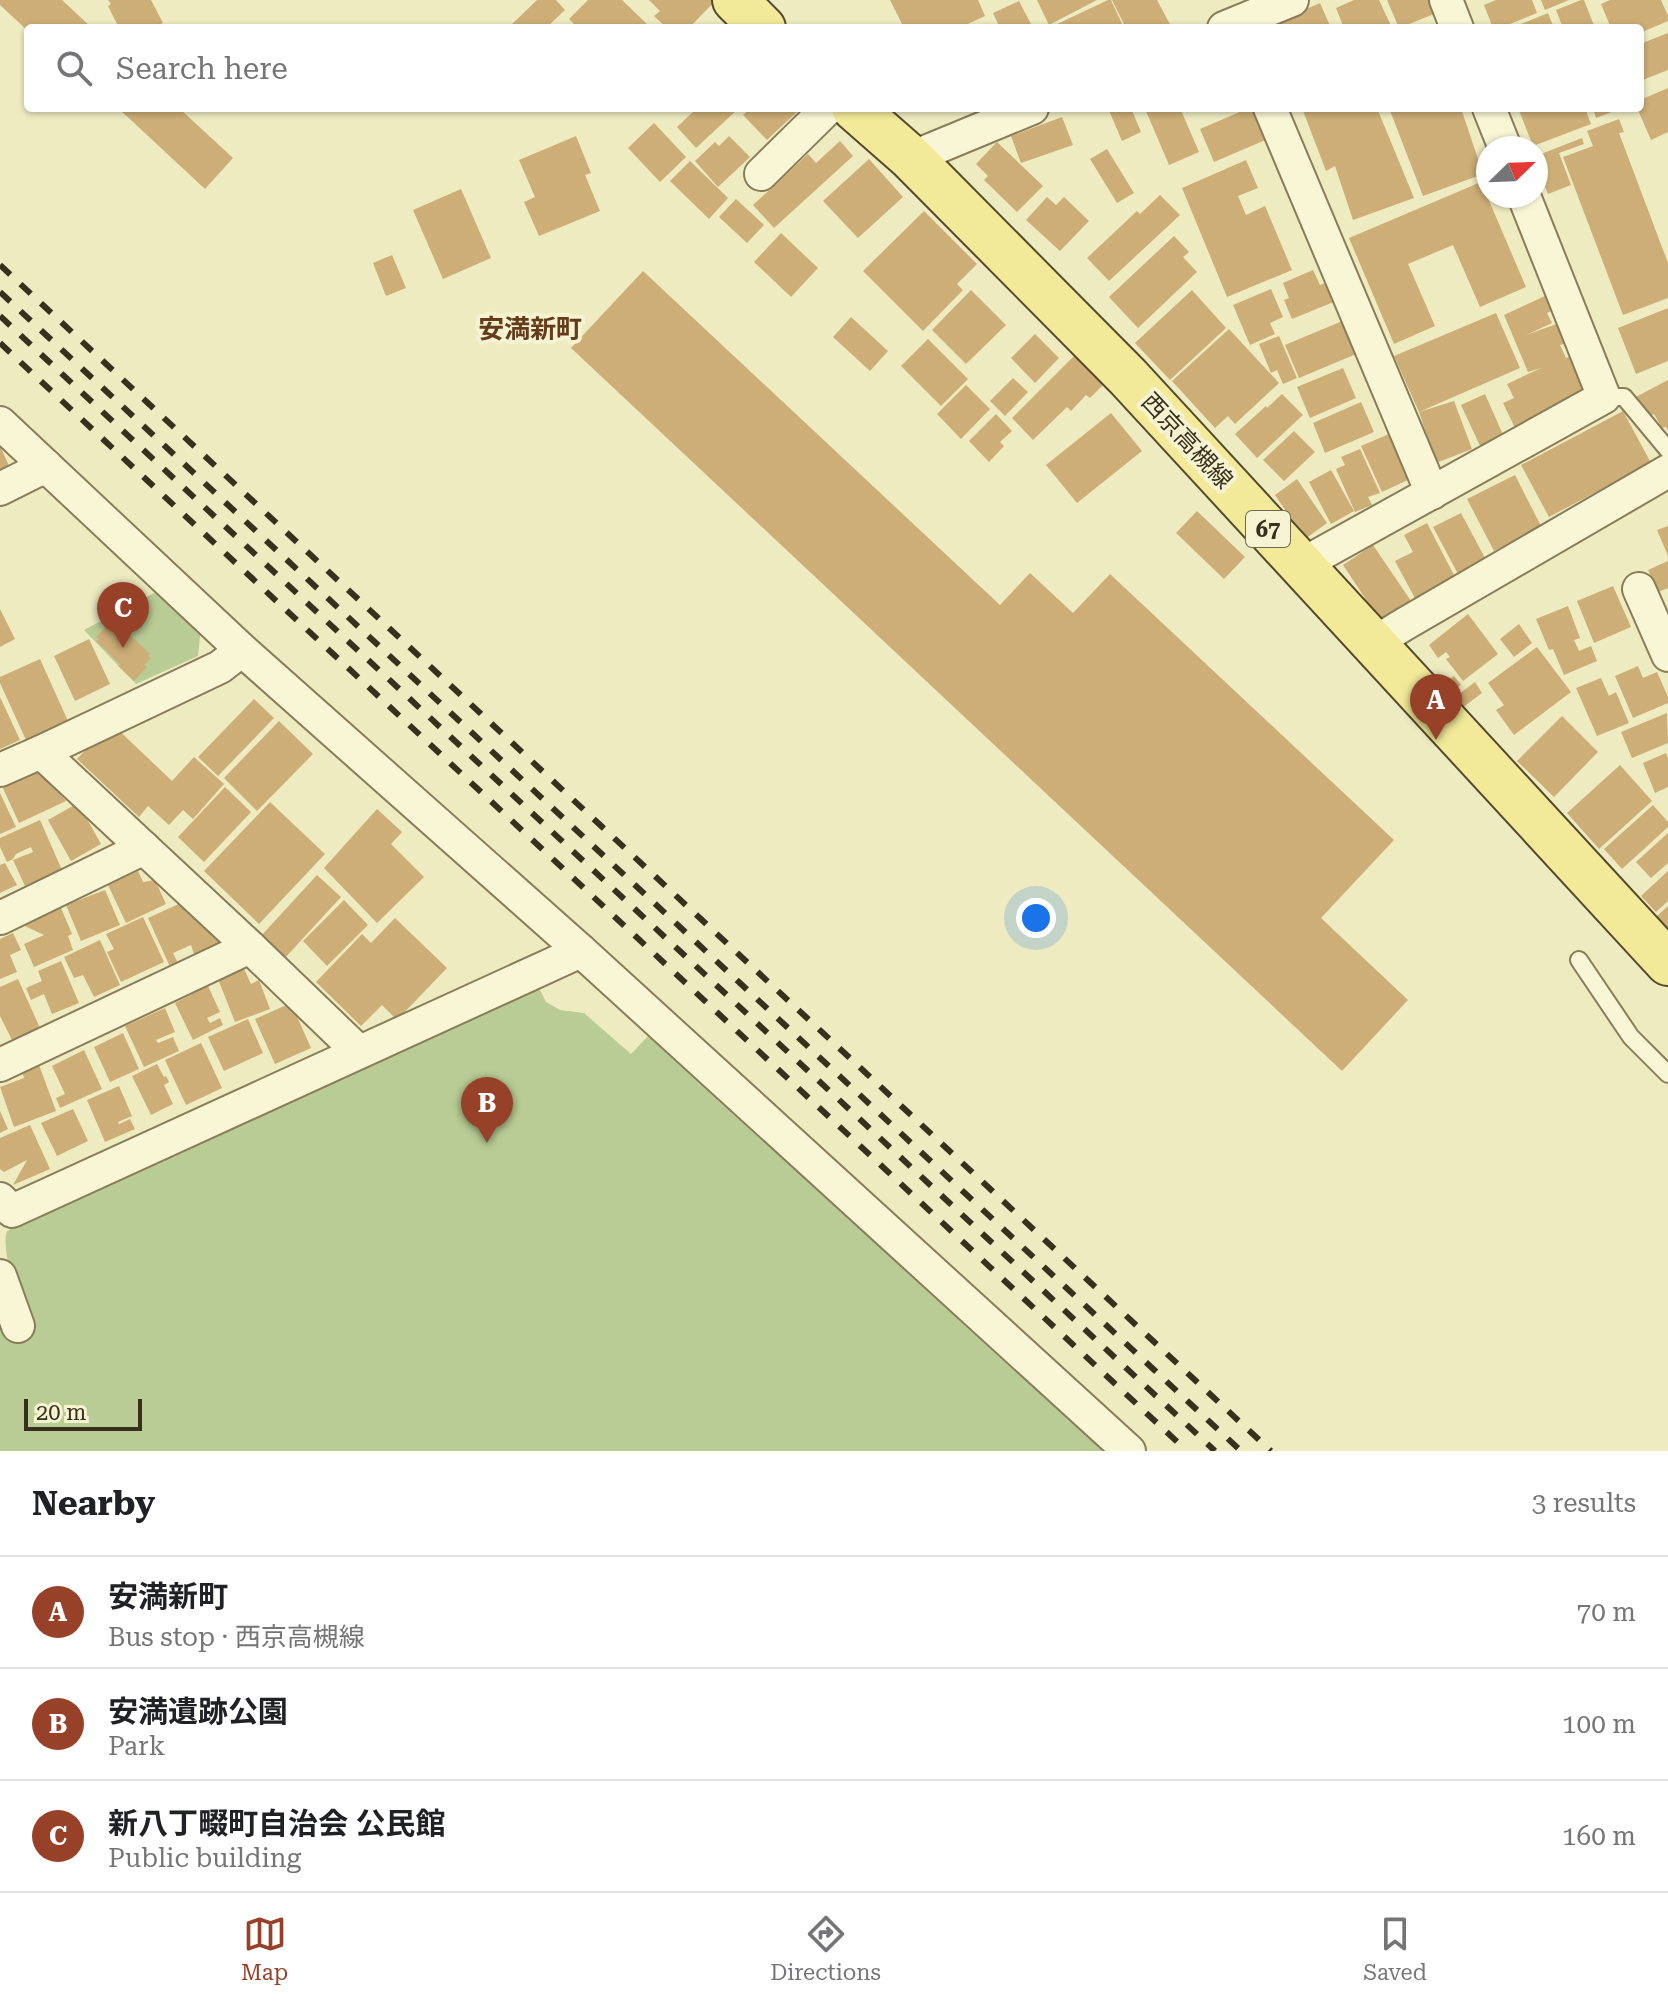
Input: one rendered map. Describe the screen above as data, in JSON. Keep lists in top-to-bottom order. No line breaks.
{"streets":{"main road":["西京高槻線","67"]},"districts":["安満新町"],"scale_bar":"20 m","north":"top right","page":{"search":"Search here","pins":["C","A","B"],"scale":"20 m","heading":["Nearby","3 results"],"list":[{"mark":"A","name":"安満新町","note":"Bus stop · 西京高槻線","value":"70 m"},{"mark":"B","name":"安満遺跡公園","note":"Park","value":"100 m"},{"mark":"C","name":"新八丁畷町自治会 公民館","note":"Public building","value":"160 m"}],"nav":["Map","Directions","Saved"]}}
